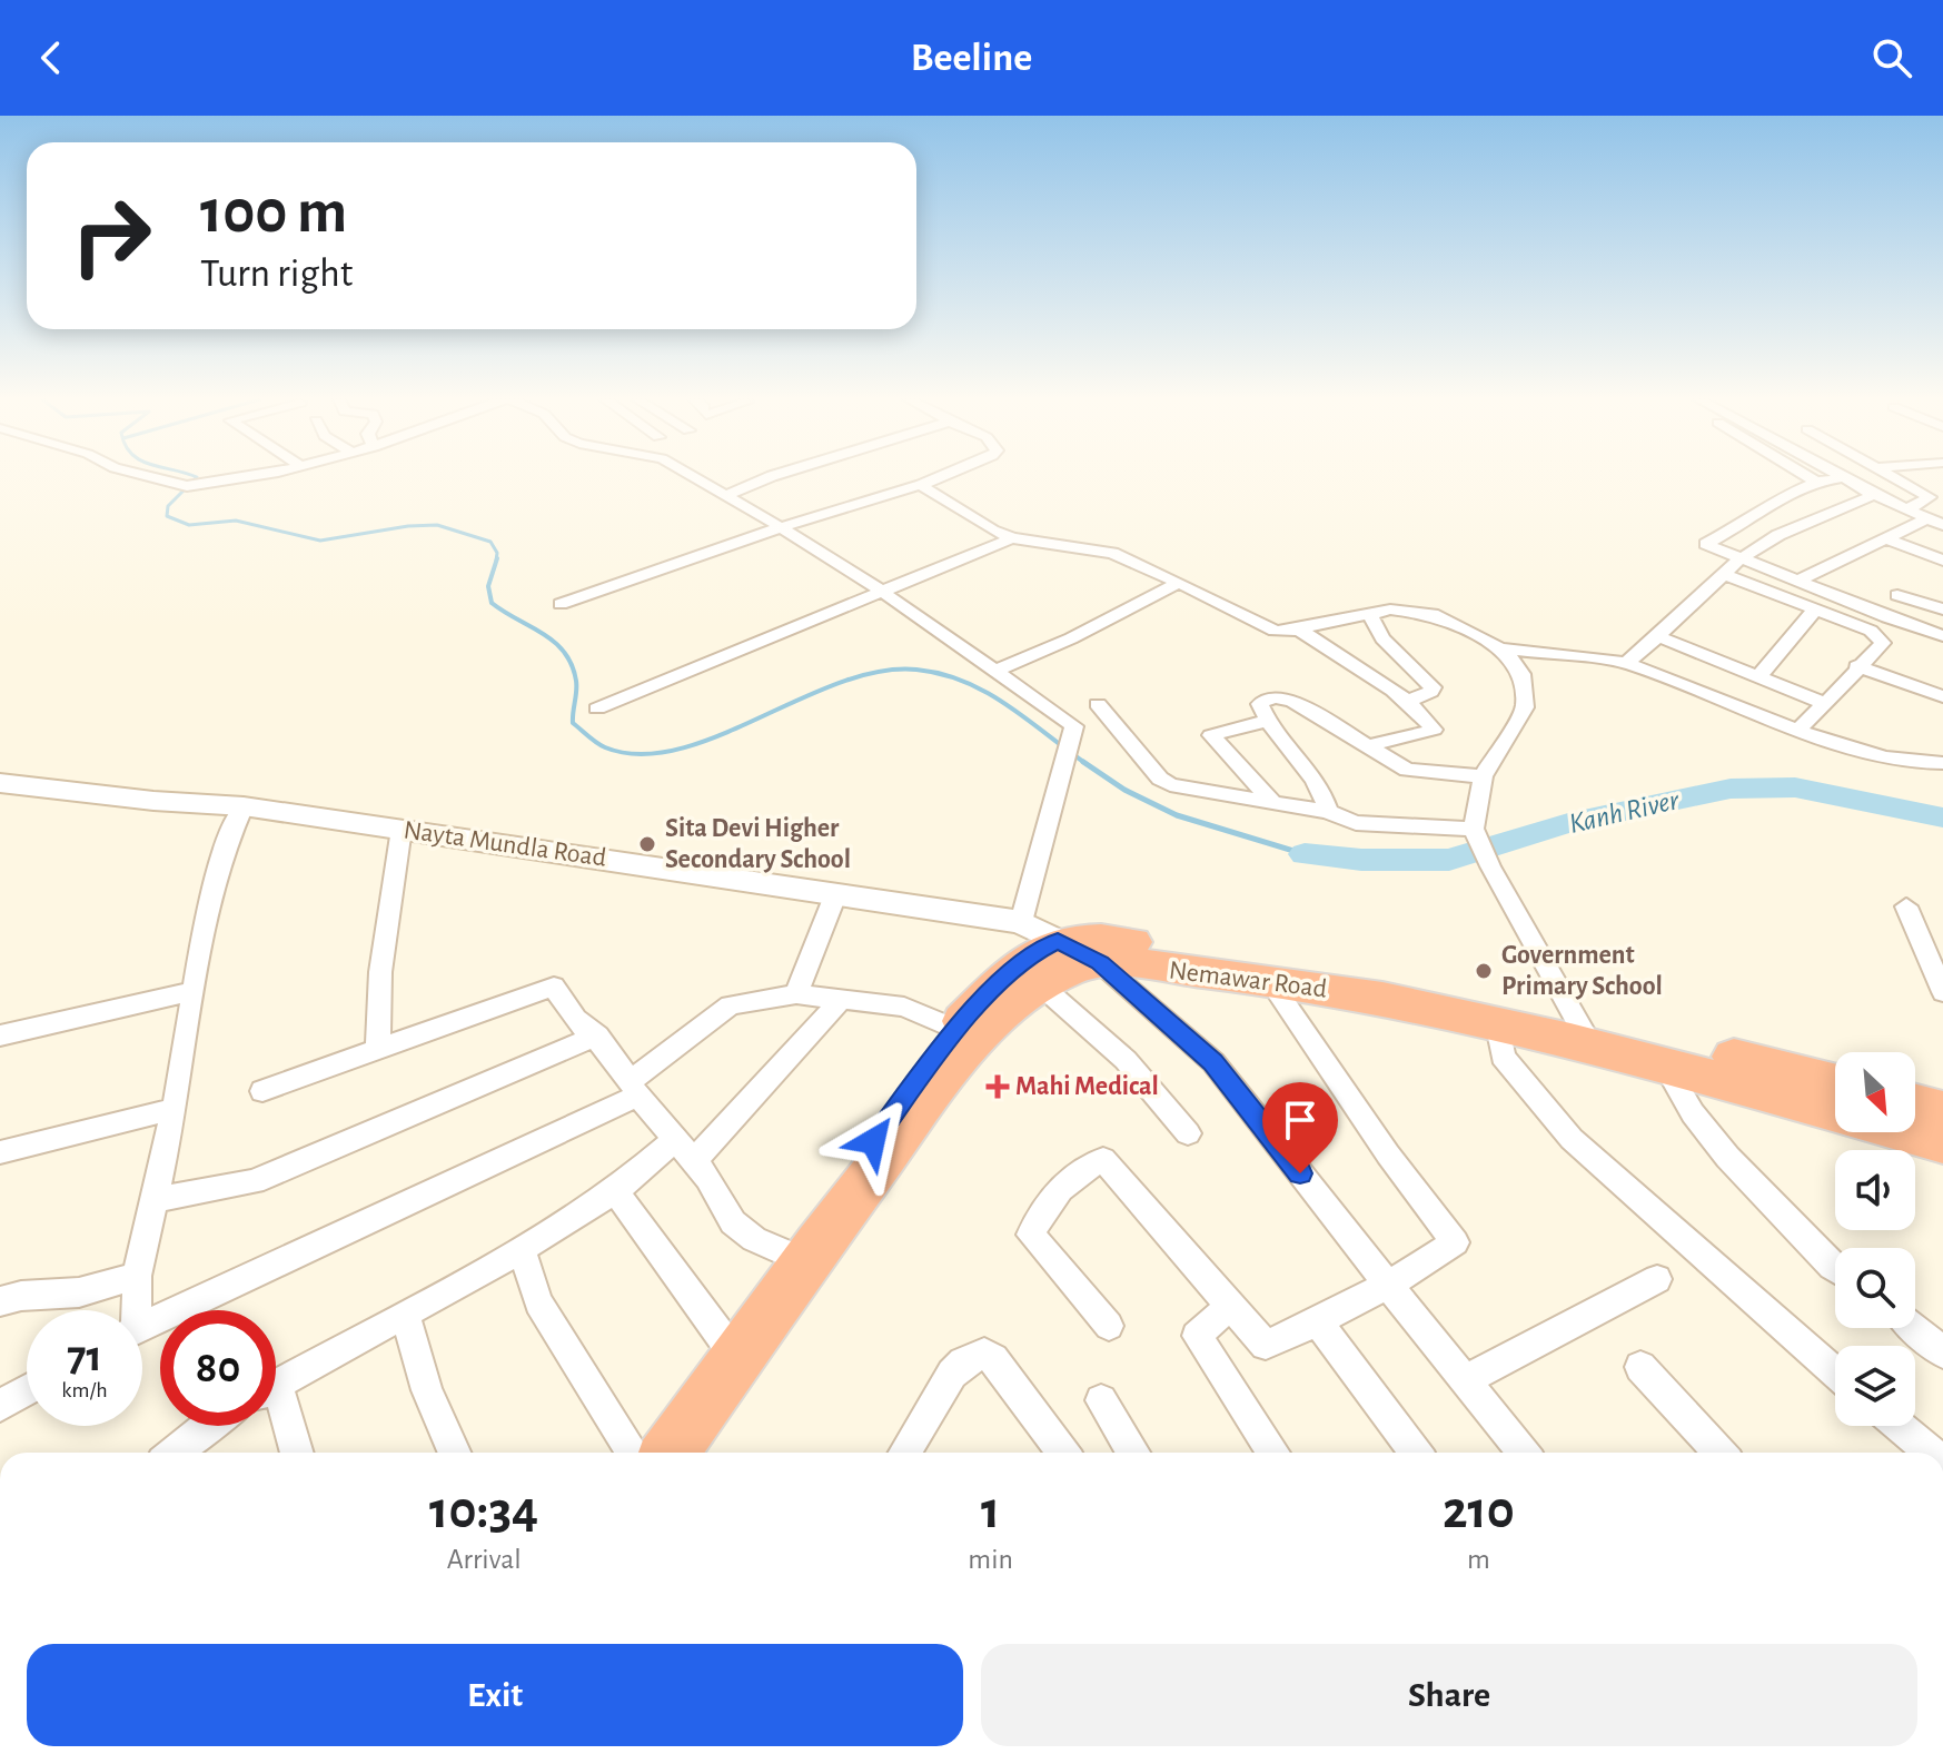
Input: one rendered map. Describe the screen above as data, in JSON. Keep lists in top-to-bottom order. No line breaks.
{"streets":{"highway":["Nemawar Road"],"main road":["Nayta Mundla Road"]},"crossings":[["Nayta Mundla Road","Nemawar Road"]],"water":["Kanh River"],"places":{"other":["Sita Devi Higher Secondary School","Government Primary School"],"health":["Mahi Medical"]},"north":"bottom right","page":{"header":"Beeline","turn":["100 m","Turn right"],"speed":"71 km/h","limit":"80","eta":["10:34","Arrival","1","min","210","m"],"buttons":["Exit","Share"]}}
